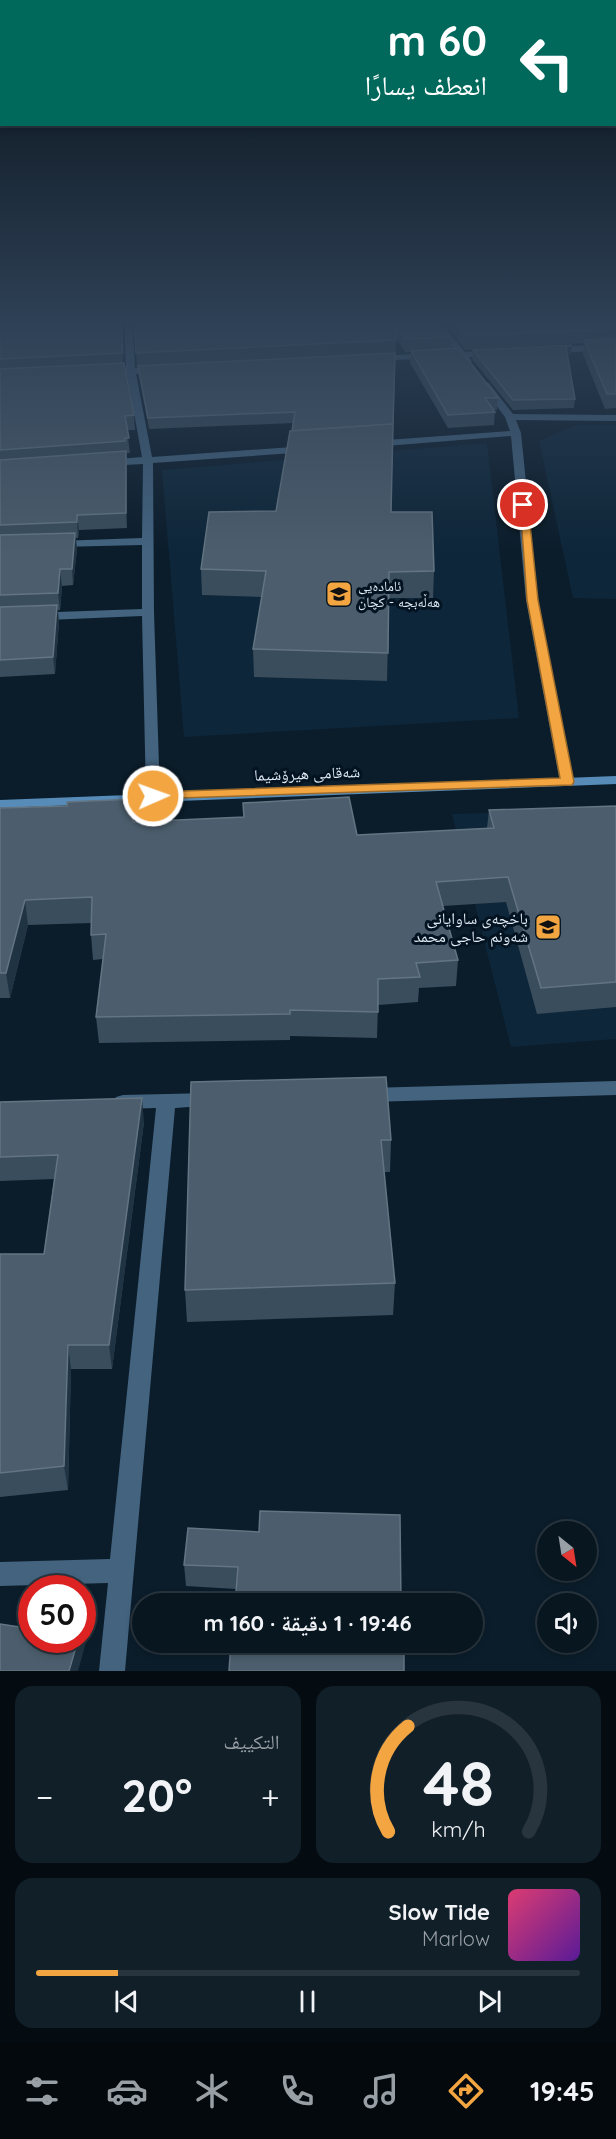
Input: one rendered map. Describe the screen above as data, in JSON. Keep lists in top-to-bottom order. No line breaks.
{"streets":{"main road":["شەقامی هیرۆشیما"]},"places":{"school or university":["ئامادەیی هەڵەبجە - کچان","باخچە‌ی ساوایانی شە‌ونم حاجی محمد"]},"north":"bottom right","page":{"turn":["60 m","انعطف يسارًا"],"limit":"50","trip":"19:46 · 1 دقيقة · 160 m","tile":"التكييف","heat":["−","20°","+"],"song":["Slow Tide","Marlow"],"tabs":"19:45","gauge":["48","km/h"]}}
